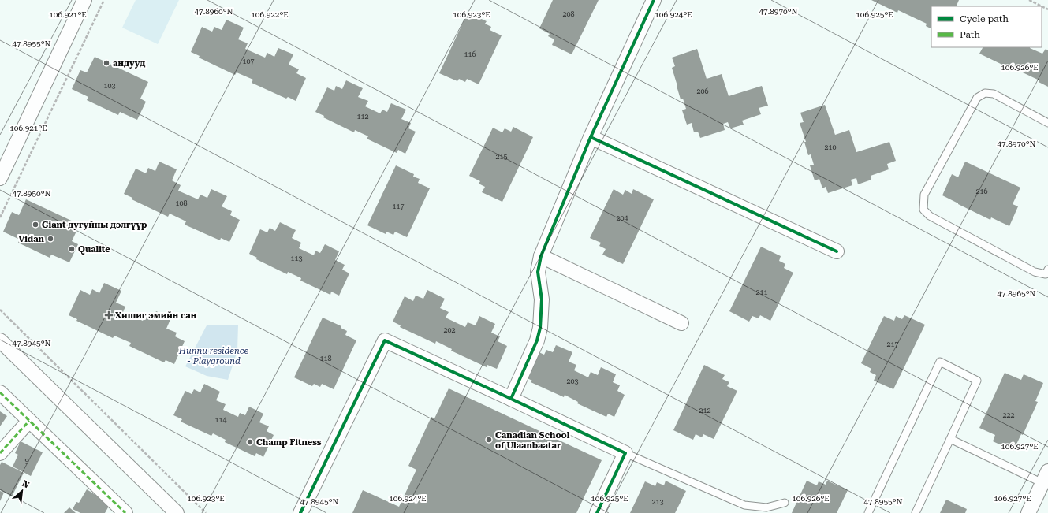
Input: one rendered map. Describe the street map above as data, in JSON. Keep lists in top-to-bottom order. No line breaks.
{"parks":["Hunnu residence - Playground"],"places":{"other":["андууд","Giant дугуйны дэлгүүр","Vidan","Qualite","Canadian School of Ulaanbaatar","Champ Fitness"],"health":["Хишиг эмийн сан"]},"house_numbers":["208","116","107","103","206","112","210","215","216","108","117","204","113","211","202","217","118","203","212","222","114","9","213"],"legend":["Cycle path","Path"],"north":"top right","coordinates":["47.8960°N","47.8970°N","106.921°E","106.922°E","106.923°E","106.924°E","106.925°E","47.8955°N","106.926°E","47.8950°N","47.8965°N","47.8945°N","106.927°E"]}
